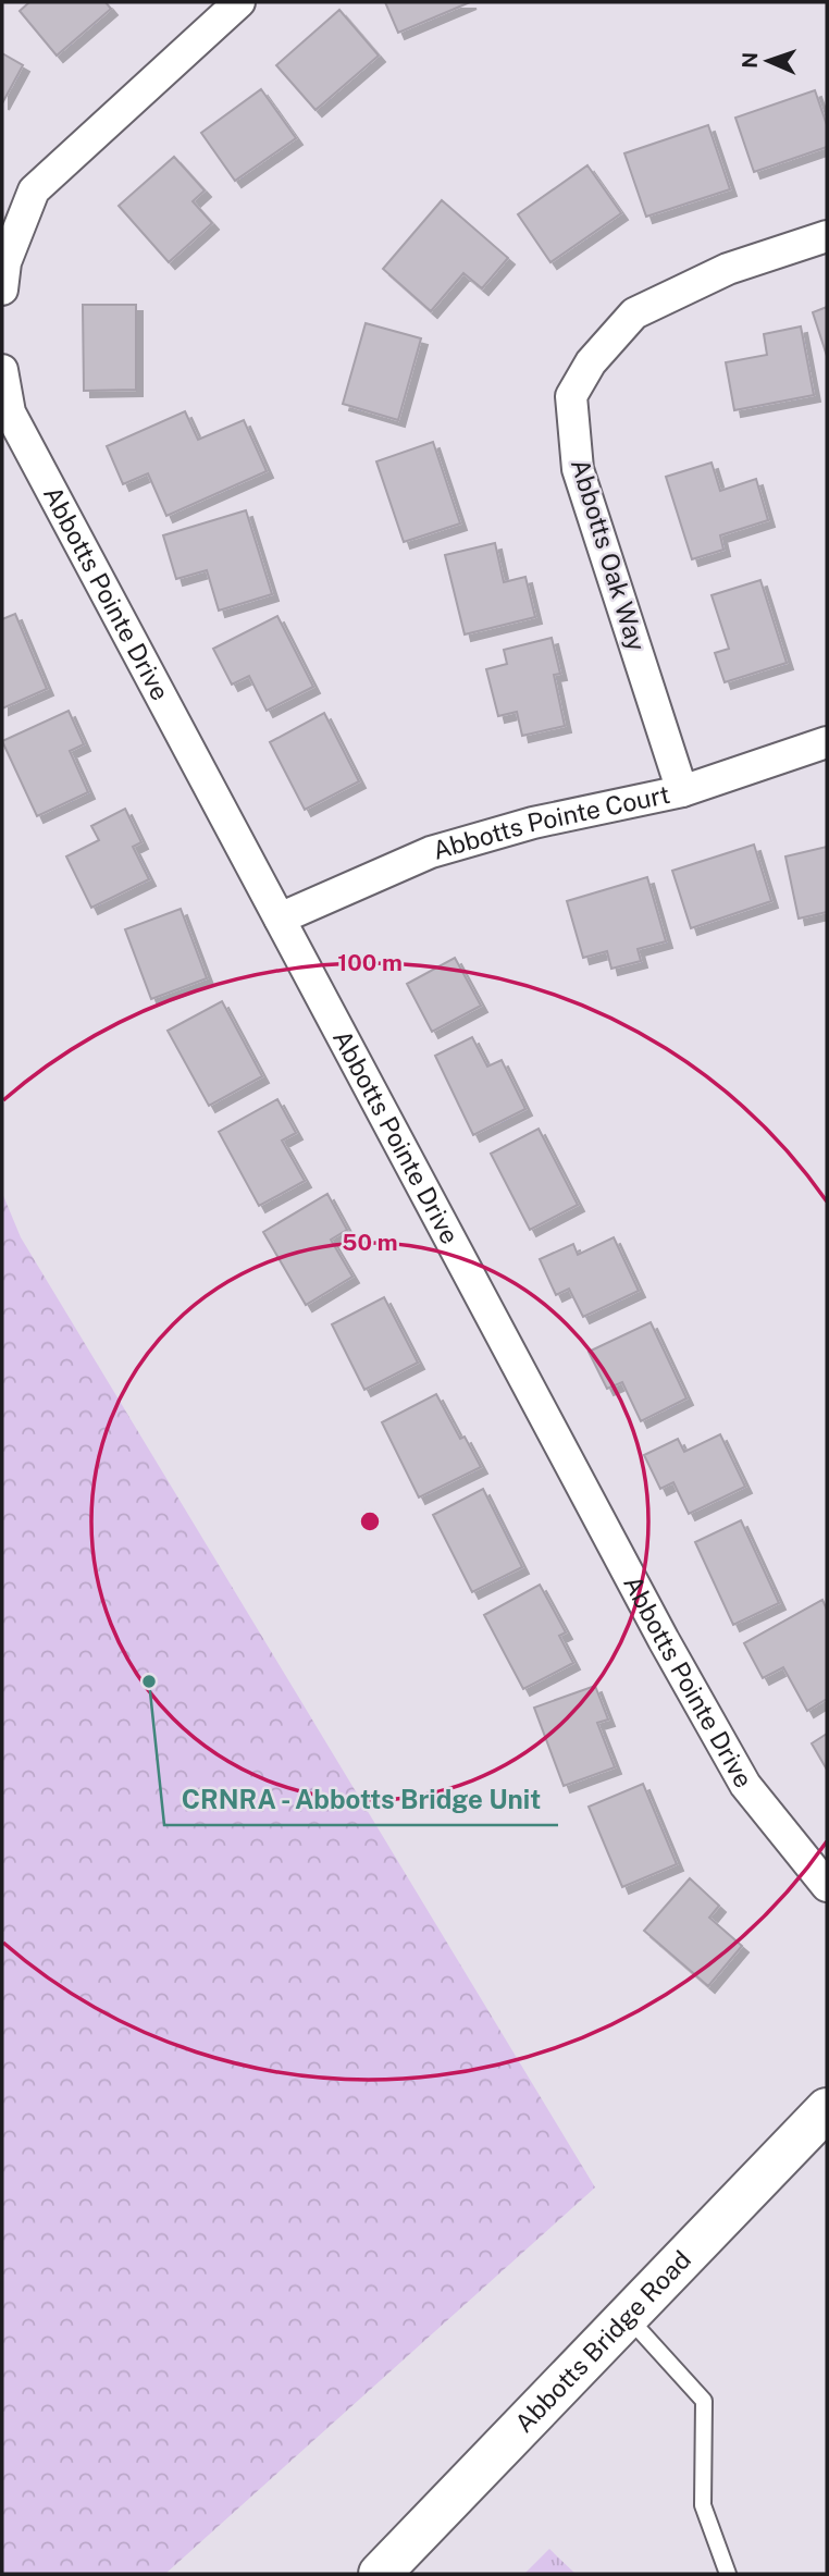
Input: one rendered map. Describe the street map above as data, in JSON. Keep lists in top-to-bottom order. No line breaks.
{"streets":{"main road":["Abbotts Bridge Road"],"street":["Abbotts Oak Way","Abbotts Pointe Drive","Abbotts Pointe Court"]},"crossings":[["Abbotts Oak Way","Abbotts Pointe Court"],["Abbotts Pointe Drive","Abbotts Pointe Court"]],"places":["CRNRA - Abbotts Bridge Unit"],"north":"left","rings":["100 m","50 m"]}
